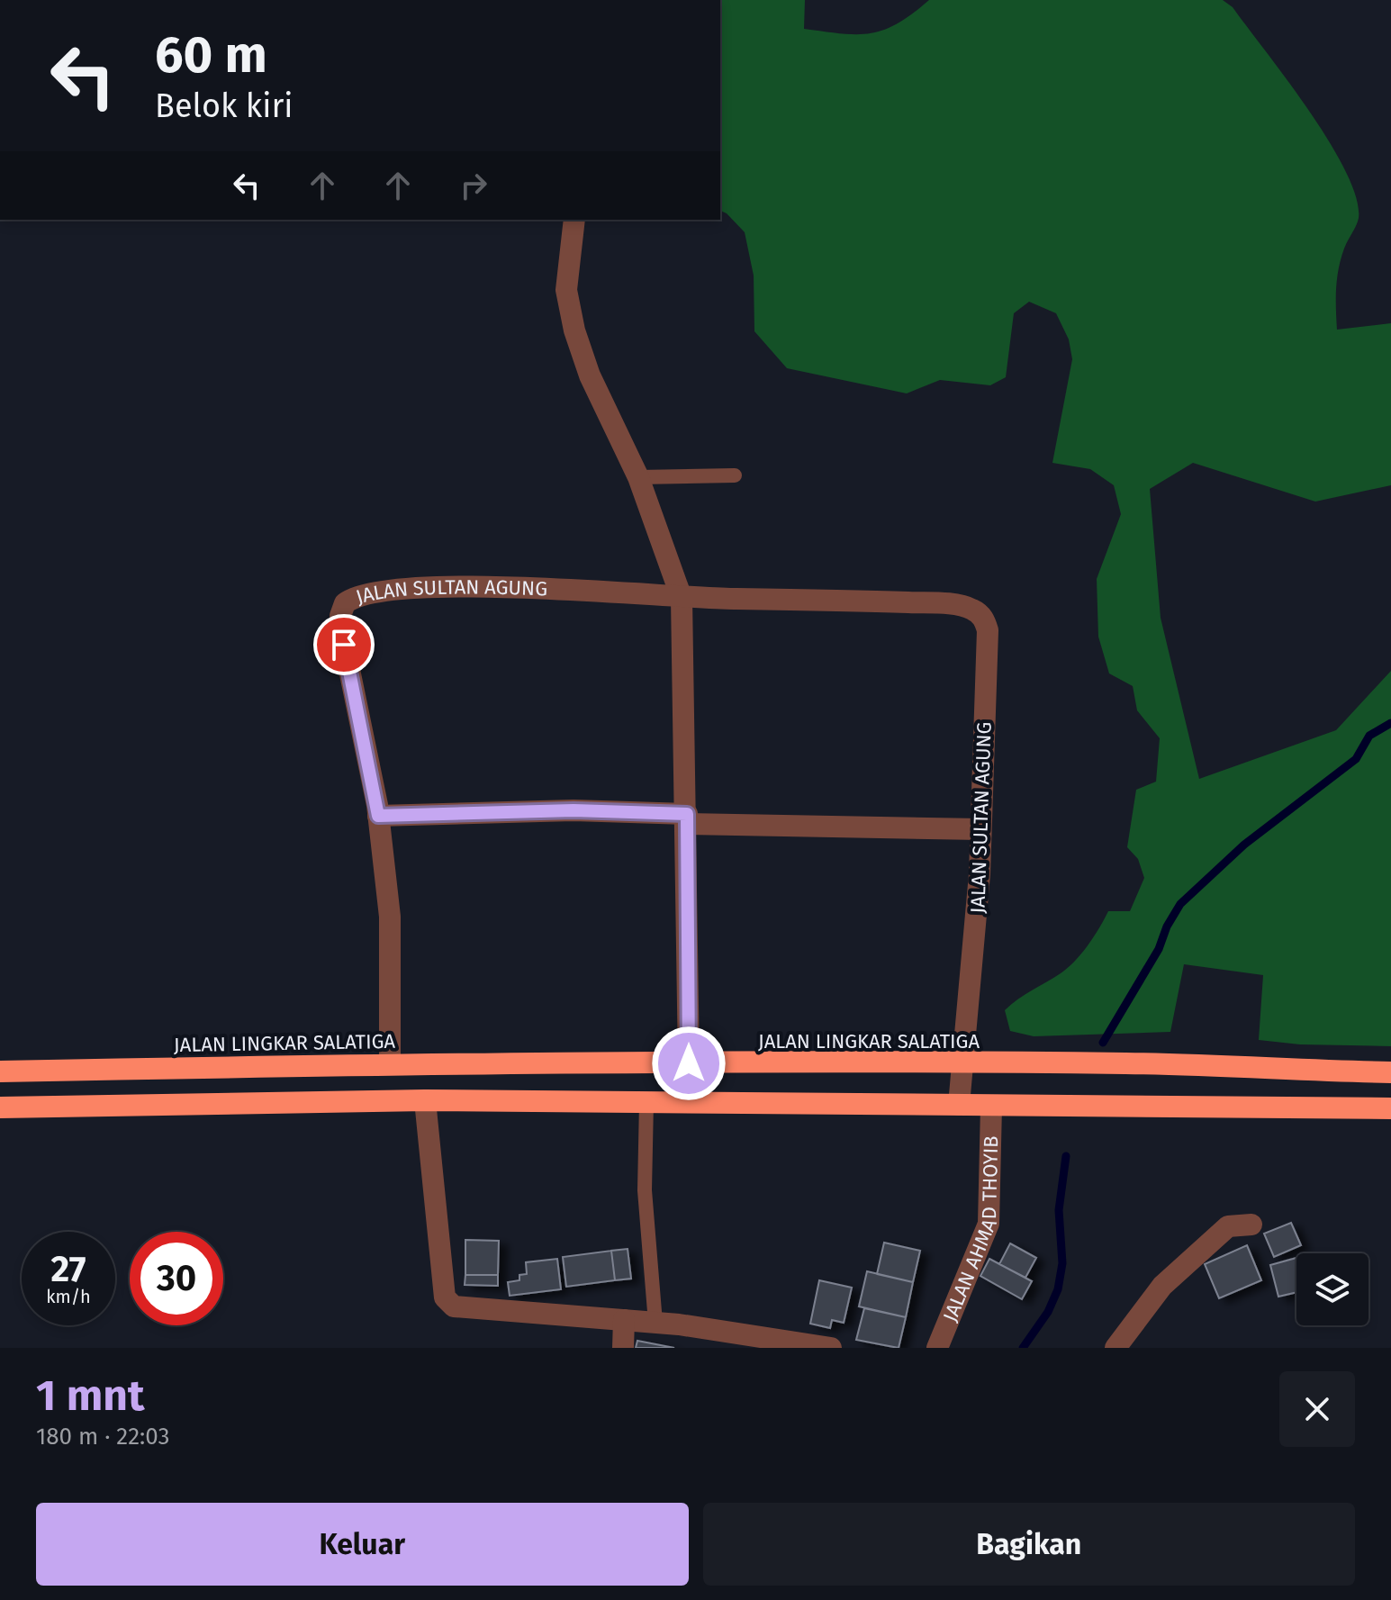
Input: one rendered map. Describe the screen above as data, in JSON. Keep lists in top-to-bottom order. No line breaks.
{"streets":{"highway":["JALAN LINGKAR SALATIGA"],"street":["JALAN SULTAN AGUNG","JALAN AHMAD THOYIB"]},"crossings":[["JALAN SULTAN AGUNG","JALAN LINGKAR SALATIGA"]],"page":{"turn":["60 m","Belok kiri"],"speed":"27 km/h","limit":"30","heading":["1 mnt","180 m · 22:03"],"buttons":["Keluar","Bagikan"]}}
